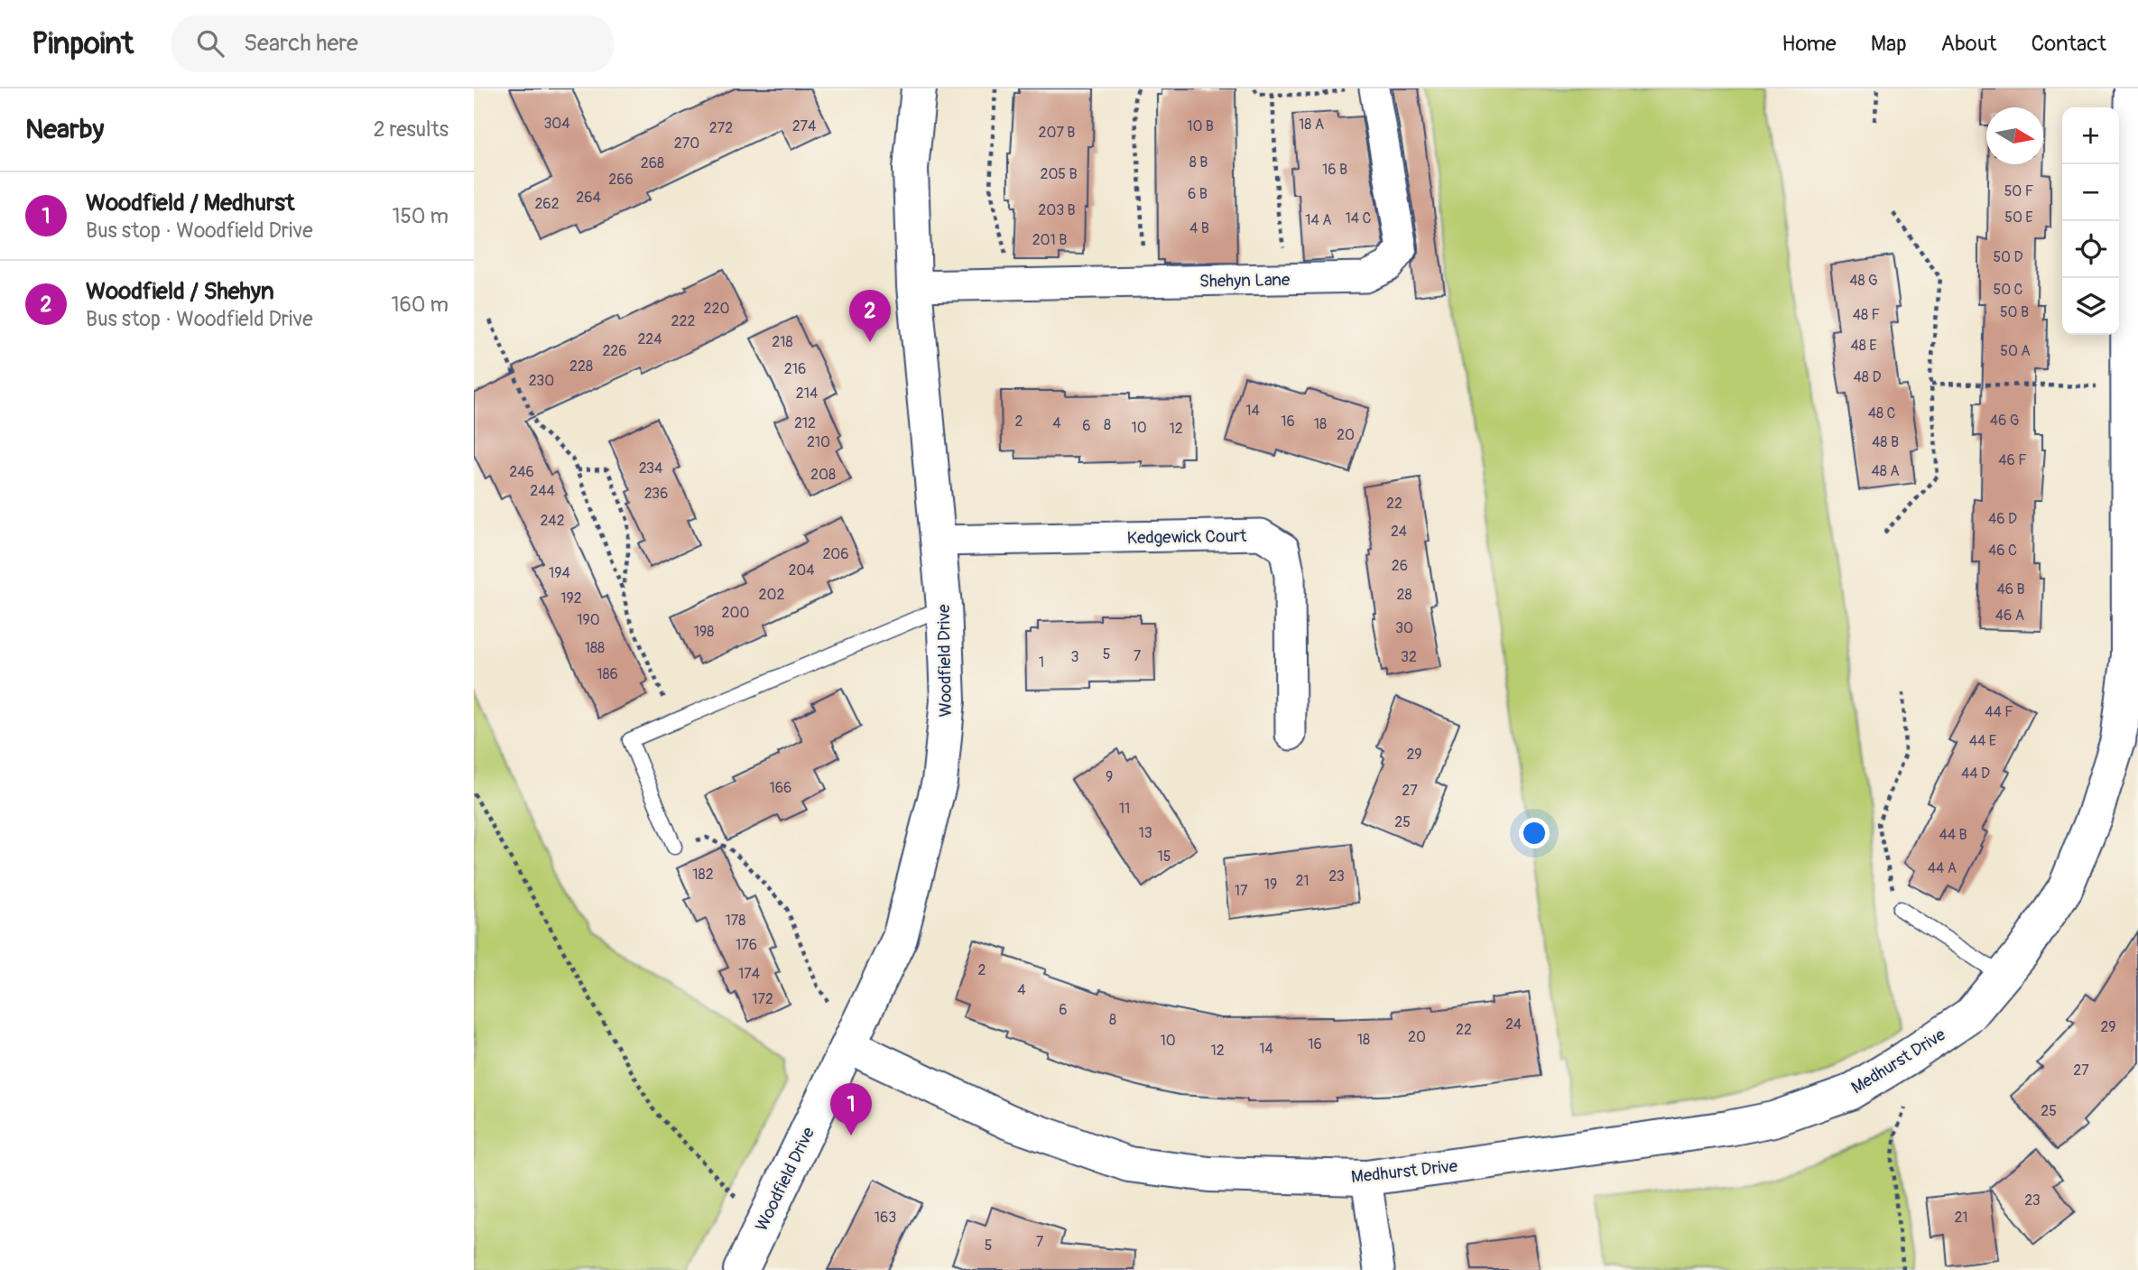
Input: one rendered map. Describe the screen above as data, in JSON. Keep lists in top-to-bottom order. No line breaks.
{"streets":{"street":["Shehyn Lane","Kedgewick Court","Woodfield Drive","Medhurst Drive"]},"crossings":[["Shehyn Lane","Woodfield Drive"],["Kedgewick Court","Woodfield Drive"],["Woodfield Drive","Medhurst Drive"]],"house_numbers":["304","18 A","274","10 B","272","207 B","270","8 B","268","16 B","205 B","266","50 F","6 B","264","262","203 B","50 E","14 C","14 A","4 B","201 B","50 D","48 G","50 C","220","50 B","48 F","222","224","218","48 E","226","50 A","228","216","48 D","230","214","14","48 C","46 G","2","16","212","4","18","8","6","10","12","20","210","48 B","46 F","234","48 A","246","208","244","236","22","46 D","242","24","46 C","206","26","204","194","46 B","202","28","192","200","46 A","190","30","198","188","5","7","3","32","1","186","44 F","44 E","29","44 D","9","166","27","11","25","13","44 B","15","44 A","182","23","21","19","17","178","176","2","174","4","172","6","8","24","29","22","20","18","10","16","14","12","27","25","23","163","21","7","5"],"north":"right","page":{"header":"Pinpoint","search":"Search here","nav":["Home","Map","About","Contact"],"heading":["Nearby","2 results"],"map_buttons":["+","−"],"list":[{"mark":"1","name":"Woodfield / Medhurst","note":"Bus stop · Woodfield Drive","value":"150 m"},{"mark":"2","name":"Woodfield / Shehyn","note":"Bus stop · Woodfield Drive","value":"160 m"}],"pins":["2","1"]}}
